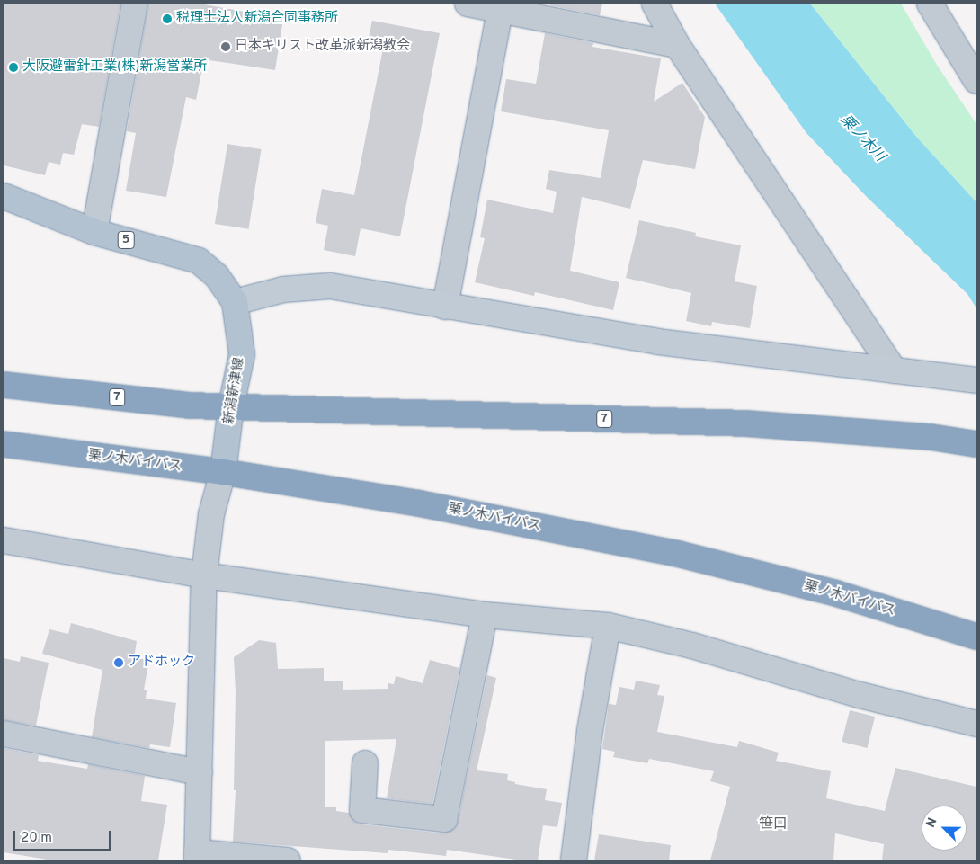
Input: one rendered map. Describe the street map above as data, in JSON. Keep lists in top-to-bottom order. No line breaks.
{"streets":{"highway":["7","栗ノ木バイパス"],"main road":["5","新潟新津線"]},"crossings":[["新潟新津線","7"],["新潟新津線","栗ノ木バイパス"]],"districts":["笹口"],"water":["栗ノ木川"],"places":["税理士法人新潟合同事務所","日本キリスト改革派新潟教会","大阪避雷針工業(株)新潟営業所","アドホック"],"scale_bar":"20 m","north":"top left"}
